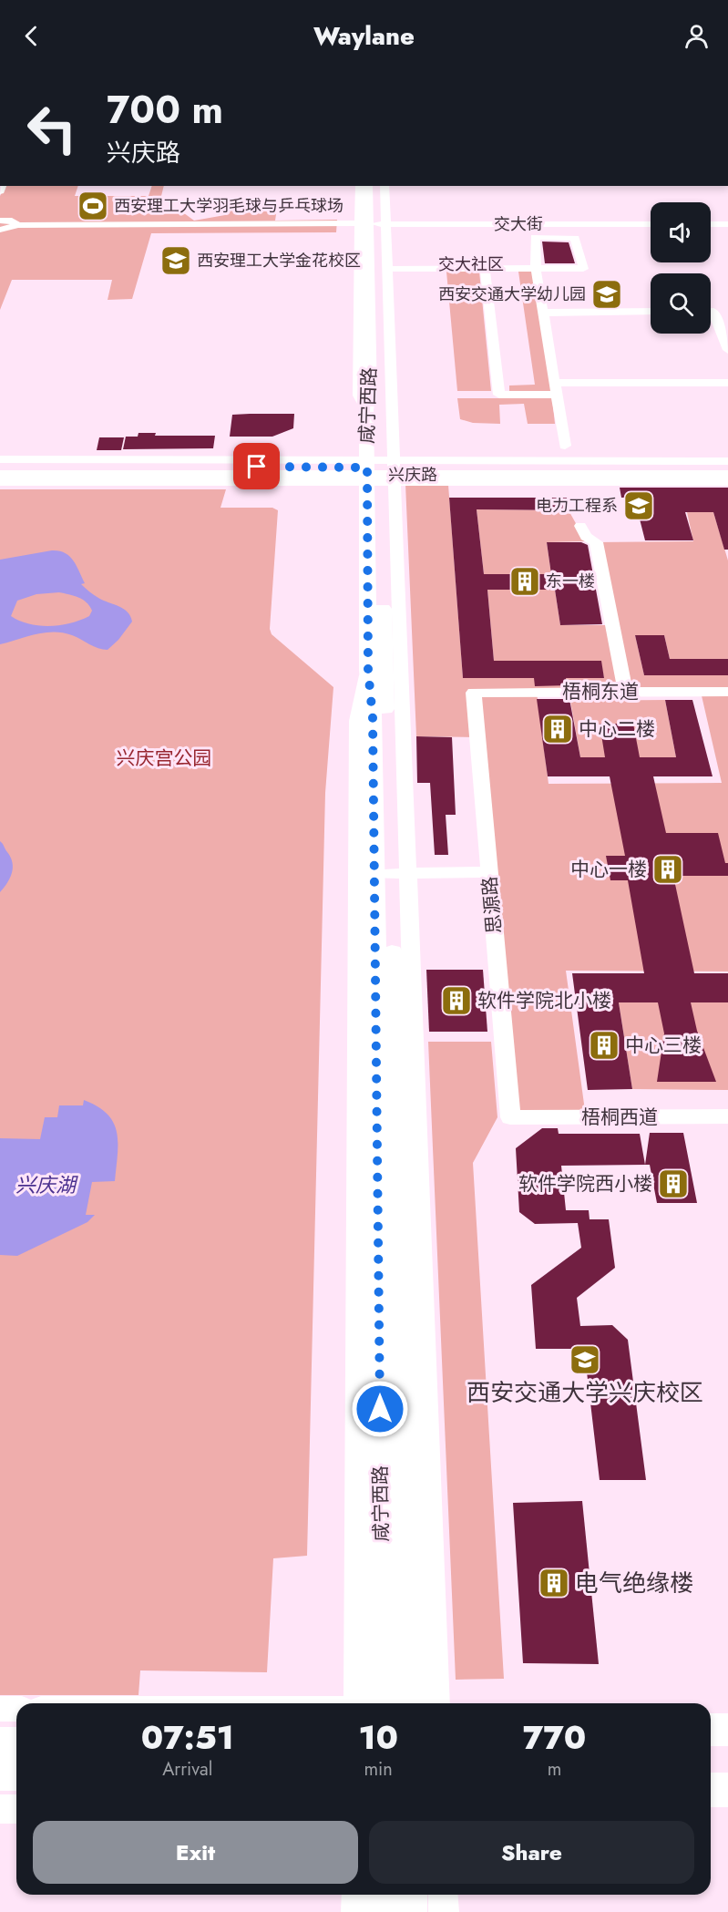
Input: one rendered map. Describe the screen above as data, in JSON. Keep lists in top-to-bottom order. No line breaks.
{"streets":{"main road":["咸宁西路","兴庆路"],"street":["交大街","梧桐东道","思源路","梧桐西道"]},"crossings":[["交大街","咸宁西路"],["咸宁西路","兴庆路"],["梧桐东道","思源路"],["思源路","梧桐西道"]],"districts":["交大社区"],"water":["兴庆湖"],"parks":["兴庆宫公园"],"places":{"sports":["西安理工大学羽毛球与乒乓球场"],"school or university":["西安理工大学金花校区","西安交通大学幼儿园","电力工程系","西安交通大学兴庆校区"],"building":["东一楼","中心二楼","中心一楼","软件学院北小楼","中心三楼","软件学院西小楼","电气绝缘楼"]},"page":{"header":"Waylane","turn":["700 m","兴庆路"],"eta":["07:51","Arrival","10","min","770","m"],"buttons":["Exit","Share"]}}
